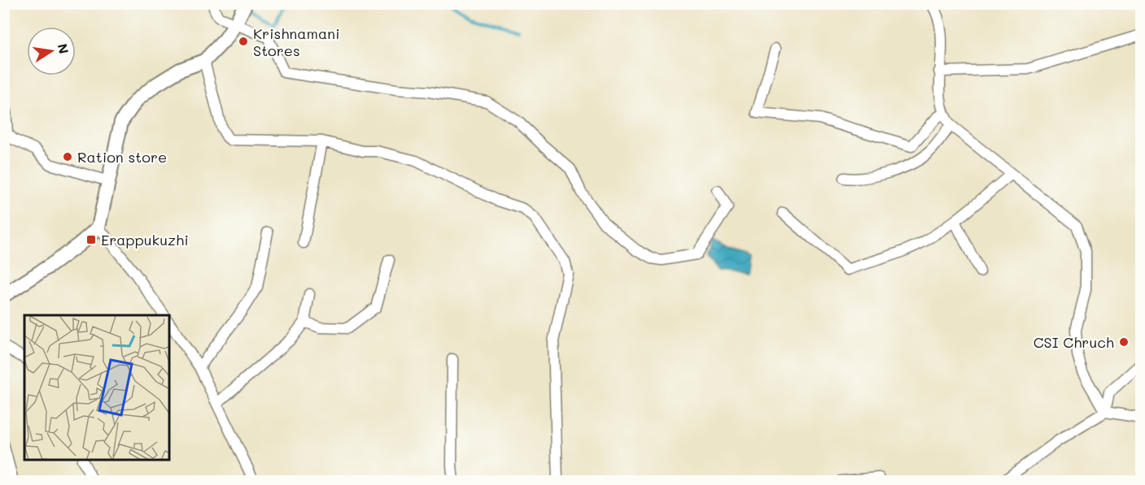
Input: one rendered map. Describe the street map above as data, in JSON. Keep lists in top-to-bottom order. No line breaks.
{"places":{"other":["Krishnamani Stores","Ration store","CSI Chruch"],"transit":["Erappukuzhi"]},"north":"right"}
